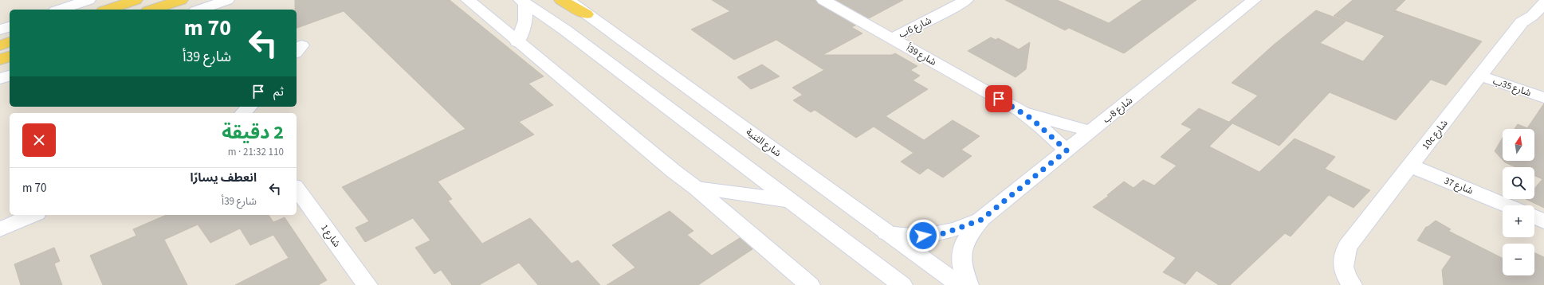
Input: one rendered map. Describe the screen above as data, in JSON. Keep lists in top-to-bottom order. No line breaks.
{"streets":{"street":["شارع 6ب","شارع 39أ","شارع 35ب","شارع 8ب","10c شارع","شارع الثنية","شارع 37","شارع 1"]},"crossings":[["شارع 6ب","شارع 39أ"],["شارع 39أ","شارع 8ب"],["شارع 35ب","10c شارع"],["شارع 8ب","شارع الثنية"],["10c شارع","شارع 37"]],"north":"top","page":{"turn":["70 m","شارع 39أ"],"then":"ثم","heading":["2 دقيقة","110 m · 21:32"],"map_buttons":["+","−"],"list":[{"name":"انعطف يسارًا","note":"شارع 39أ","value":"70 m"}]}}
